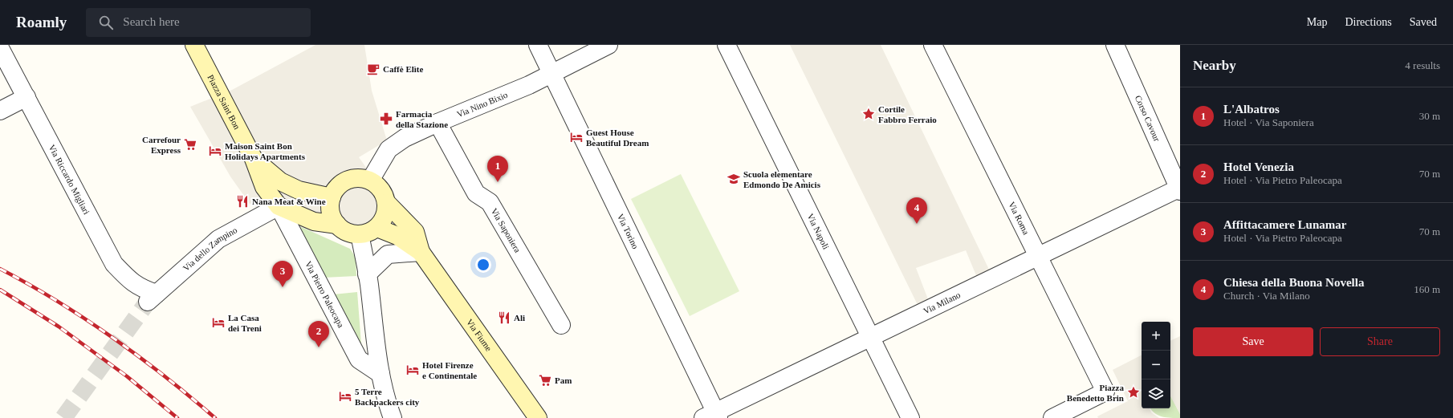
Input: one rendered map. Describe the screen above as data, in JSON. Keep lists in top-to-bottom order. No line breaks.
{"streets":{"street":["Piazza Saint Bon","Via Nino Bixio","Corso Cavour","Via Riccardo Migliari","Via Roma","Via Saponiera","Via Torino","Via Napoli","Via dello Zampino","Via Pietro Paleocapa","Via Milano","Via Fiume"]},"crossings":[["Piazza Saint Bon","Via Nino Bixio"],["Piazza Saint Bon","Via dello Zampino"],["Piazza Saint Bon","Via Pietro Paleocapa"],["Piazza Saint Bon","Via Fiume"],["Via Nino Bixio","Via Saponiera"],["Via Nino Bixio","Via Torino"],["Via Nino Bixio","Via Fiume"],["Corso Cavour","Via Milano"],["Via Riccardo Migliari","Via dello Zampino"],["Via Roma","Via Milano"],["Via Torino","Via Milano"],["Via Napoli","Via Milano"],["Via dello Zampino","Via Pietro Paleocapa"]],"places":{"cafe":["Caffè Elìte"],"place":["Cortile Fabbro Ferraio","Piazza Benedetto Brin"],"pharmacy":["Farmacia della Stazione"],"hotel":["Guest House Beautiful Dream","Maison Saint Bon Holidays Apartments","La Casa dei Treni","Hotel Firenze e Continentale","5 Terre Backpackers city"],"supermarket":["Carrefour Express","Pam"],"school or university":["Scuola elementare Edmondo De Amicis"],"restaurant":["Nana Meat & Wine","Ali"]},"page":{"header":"Roamly","search":"Search here","nav":["Map","Directions","Saved"],"heading":["Nearby","4 results"],"list":[{"mark":"1","name":"L'Albatros","note":"Hotel · Via Saponiera","value":"30 m"},{"mark":"2","name":"Hotel Venezia","note":"Hotel · Via Pietro Paleocapa","value":"70 m"},{"mark":"3","name":"Affittacamere Lunamar","note":"Hotel · Via Pietro Paleocapa","value":"70 m"},{"mark":"4","name":"Chiesa della Buona Novella","note":"Church · Via Milano","value":"160 m"}],"pins":["1","4","3","2"],"buttons":["Save","Share"],"map_buttons":["+","−"]}}
